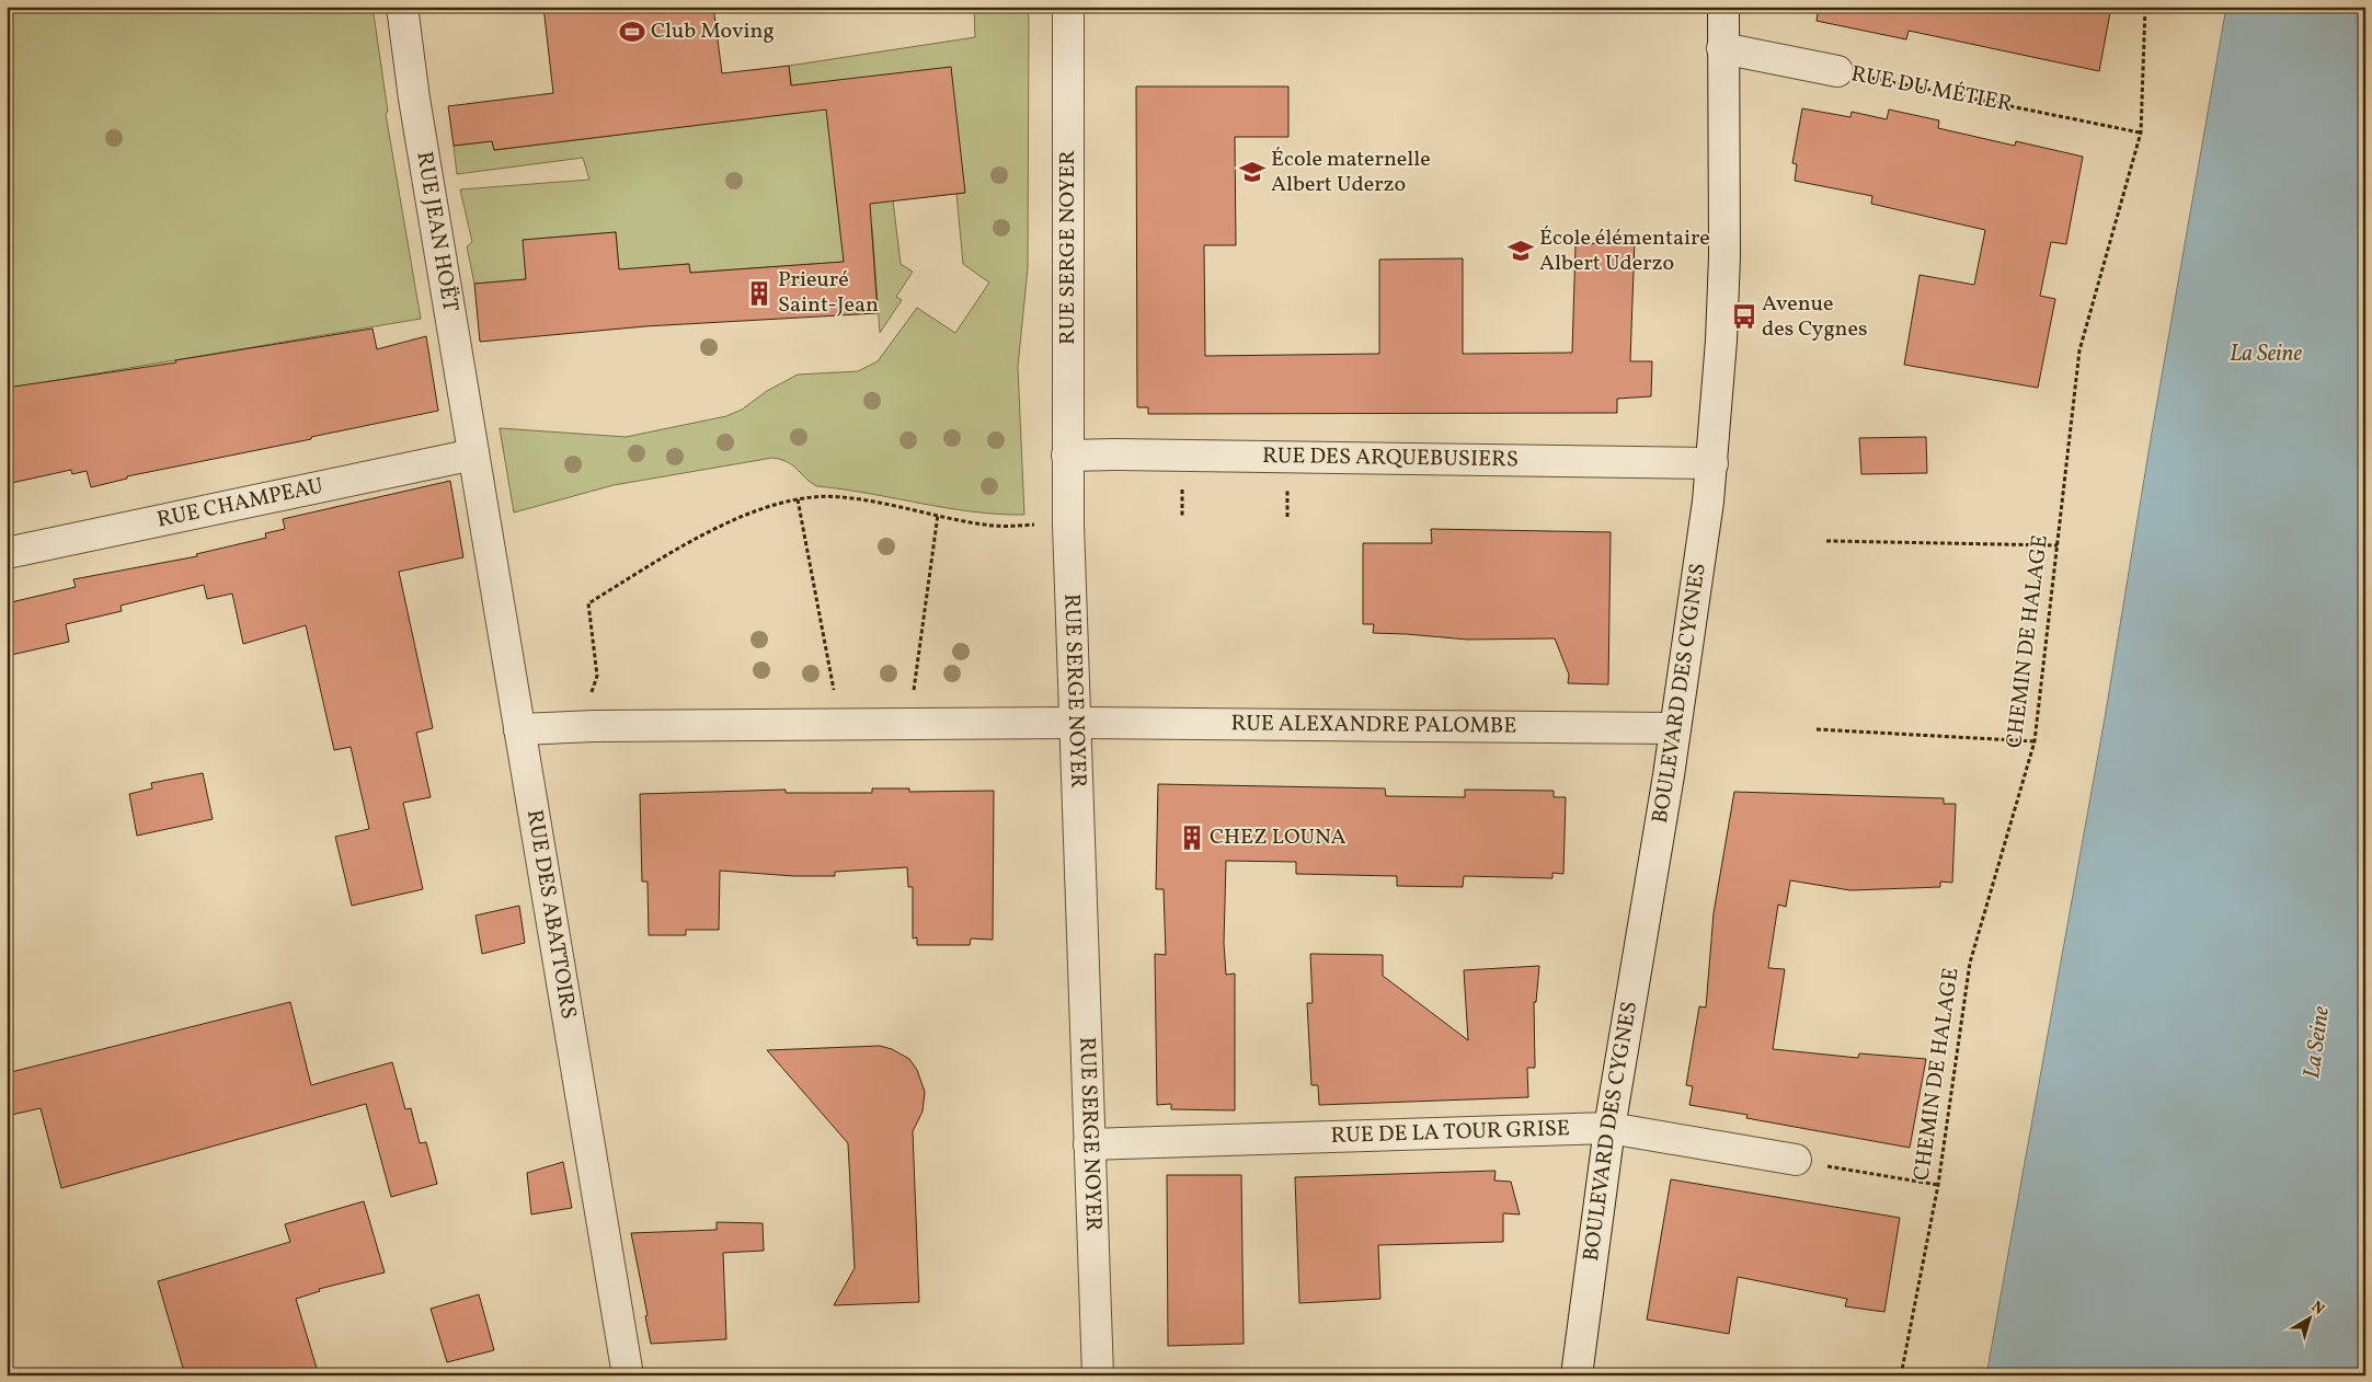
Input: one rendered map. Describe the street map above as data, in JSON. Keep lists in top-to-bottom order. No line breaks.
{"streets":{"street":["RUE DU MÉTIER","RUE JEAN HOËT","RUE SERGE NOYER","RUE DES ARQUEBUSIERS","RUE CHAMPEAU","BOULEVARD DES CYGNES","RUE ALEXANDRE PALOMBE","RUE DES ABATTOIRS","RUE DE LA TOUR GRISE"],"path":["CHEMIN DE HALAGE"]},"crossings":[["RUE DU MÉTIER","CHEMIN DE HALAGE"],["RUE DU MÉTIER","BOULEVARD DES CYGNES"],["RUE JEAN HOËT","RUE CHAMPEAU"],["RUE JEAN HOËT","RUE DES ABATTOIRS"],["RUE SERGE NOYER","RUE DES ARQUEBUSIERS"],["RUE SERGE NOYER","RUE ALEXANDRE PALOMBE"],["RUE SERGE NOYER","RUE DE LA TOUR GRISE"],["RUE DES ARQUEBUSIERS","BOULEVARD DES CYGNES"],["RUE CHAMPEAU","RUE DES ABATTOIRS"],["BOULEVARD DES CYGNES","RUE ALEXANDRE PALOMBE"],["BOULEVARD DES CYGNES","RUE DE LA TOUR GRISE"],["RUE ALEXANDRE PALOMBE","RUE DES ABATTOIRS"]],"water":["La Seine"],"places":{"sports":["Club Moving"],"school or university":["École maternelle Albert Uderzo","École élémentaire Albert Uderzo"],"building":["Prieuré Saint-Jean","CHEZ LOUNA"],"bus stop":["Avenue des Cygnes"]},"north":"top right"}
